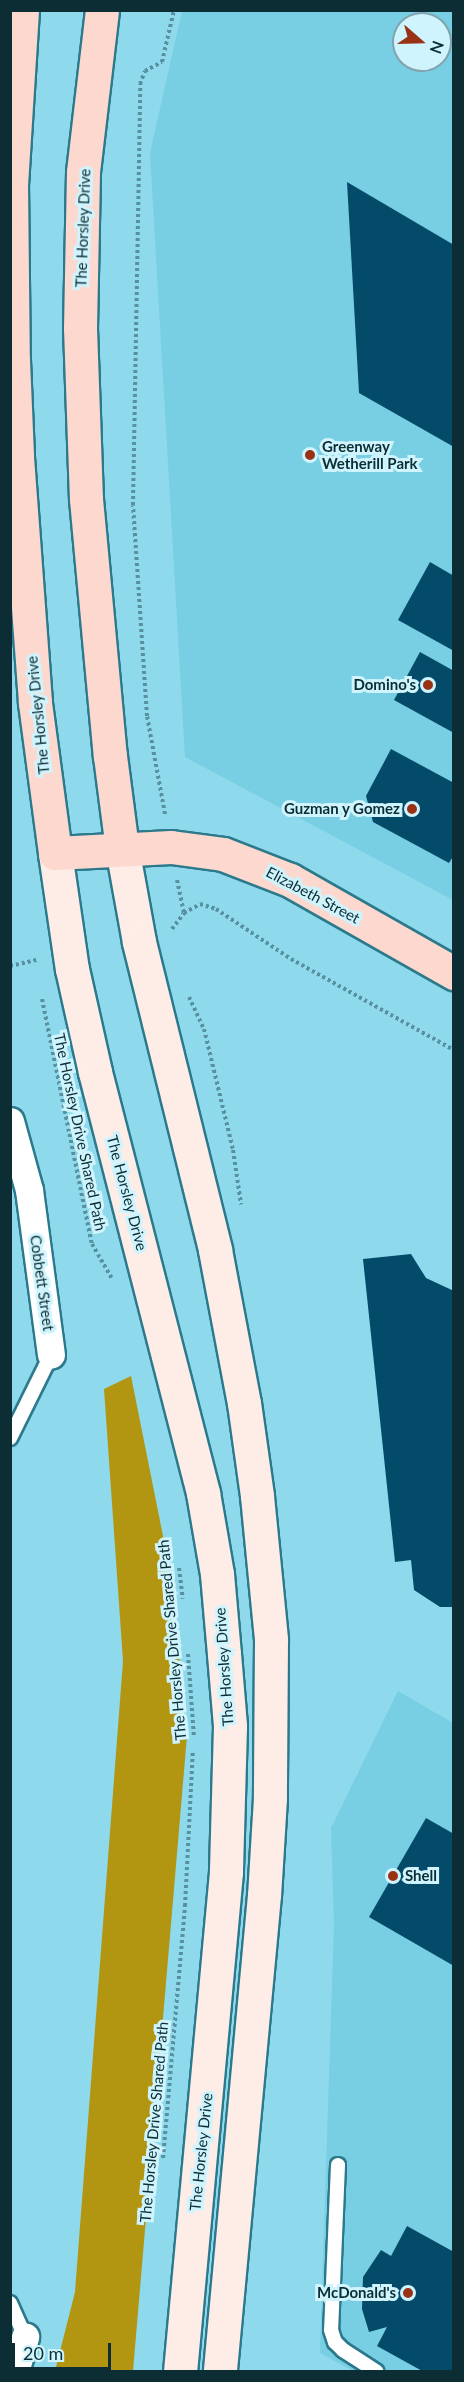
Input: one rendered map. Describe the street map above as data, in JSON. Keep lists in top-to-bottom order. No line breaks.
{"streets":{"main road":["The Horsley Drive","Elizabeth Street"],"street":["Cobbett Street"],"path":["The Horsley Drive Shared Path"]},"crossings":[["The Horsley Drive","Elizabeth Street"]],"places":["Greenway Wetherill Park","Domino's","Guzman y Gomez","Shell","McDonald's"],"scale_bar":"20 m","north":"right"}
